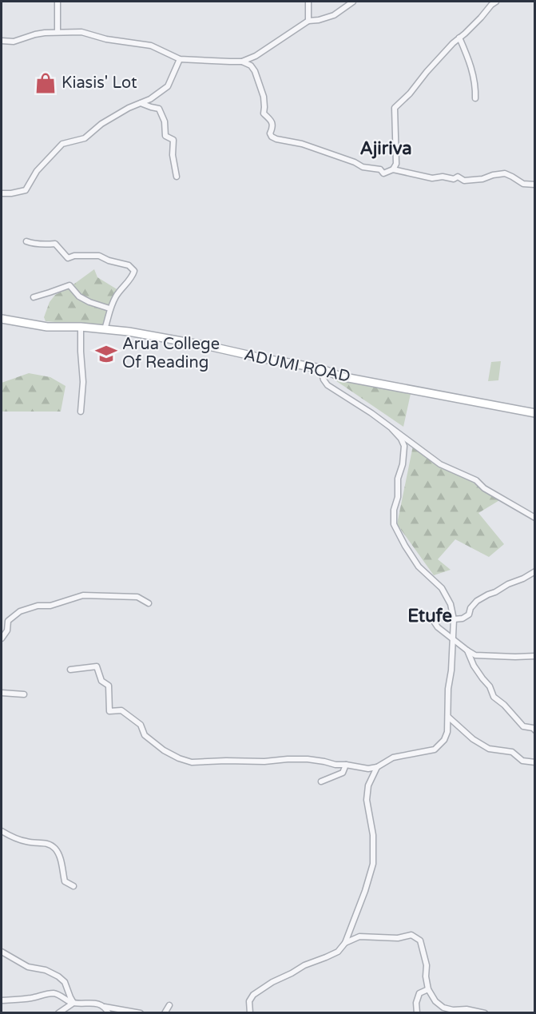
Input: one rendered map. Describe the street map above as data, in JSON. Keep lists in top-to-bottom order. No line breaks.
{"streets":{"main road":["ADUMI ROAD"]},"districts":["Ajiriva","Etufe"],"places":{"shop":["Kiasis' Lot"],"school or university":["Arua College Of Reading"]}}
